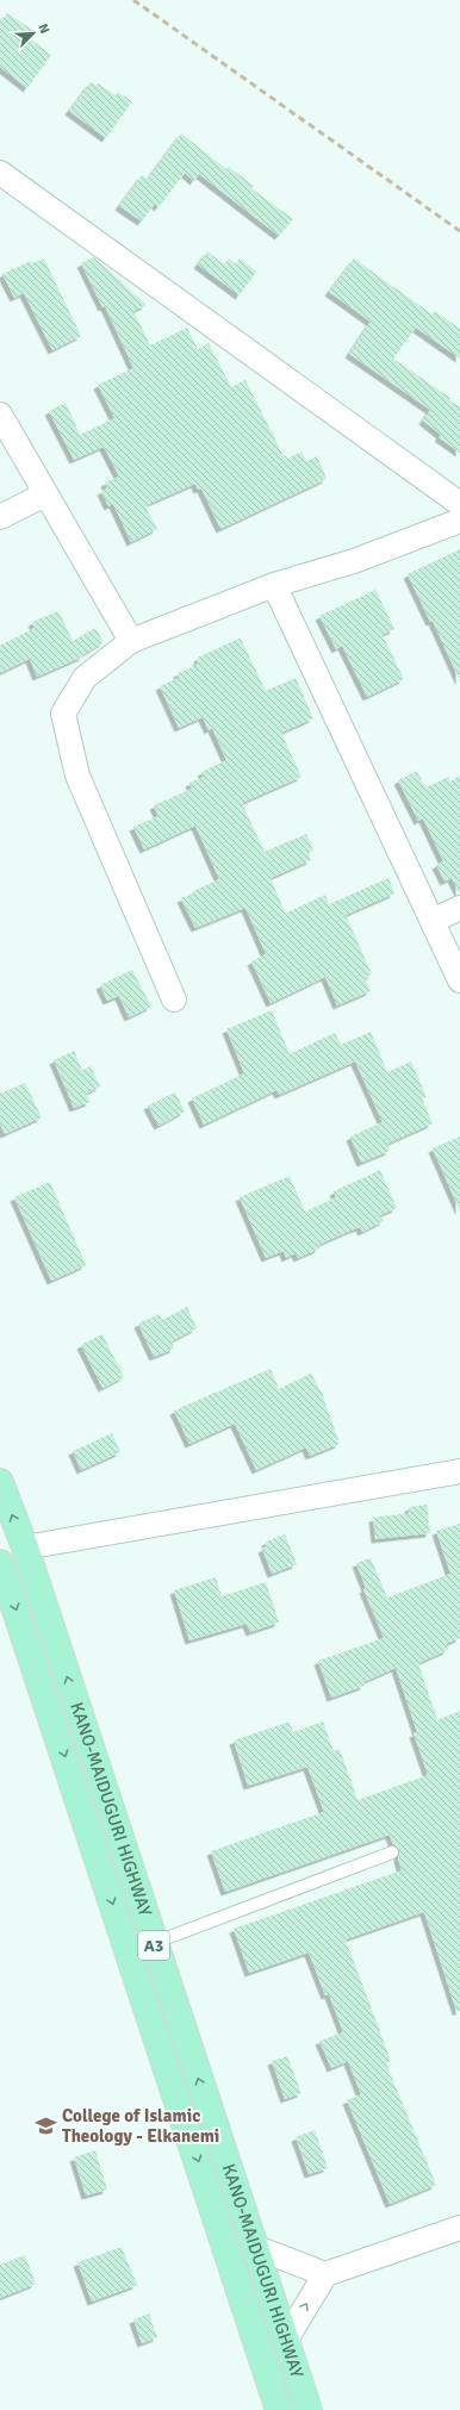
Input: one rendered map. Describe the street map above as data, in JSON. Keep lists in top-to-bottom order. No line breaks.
{"streets":{"highway":["KANO-MAIDUGURI HIGHWAY","A3"]},"places":{"school or university":["College of Islamic Theology - Elkanemi"]},"north":"top right"}
